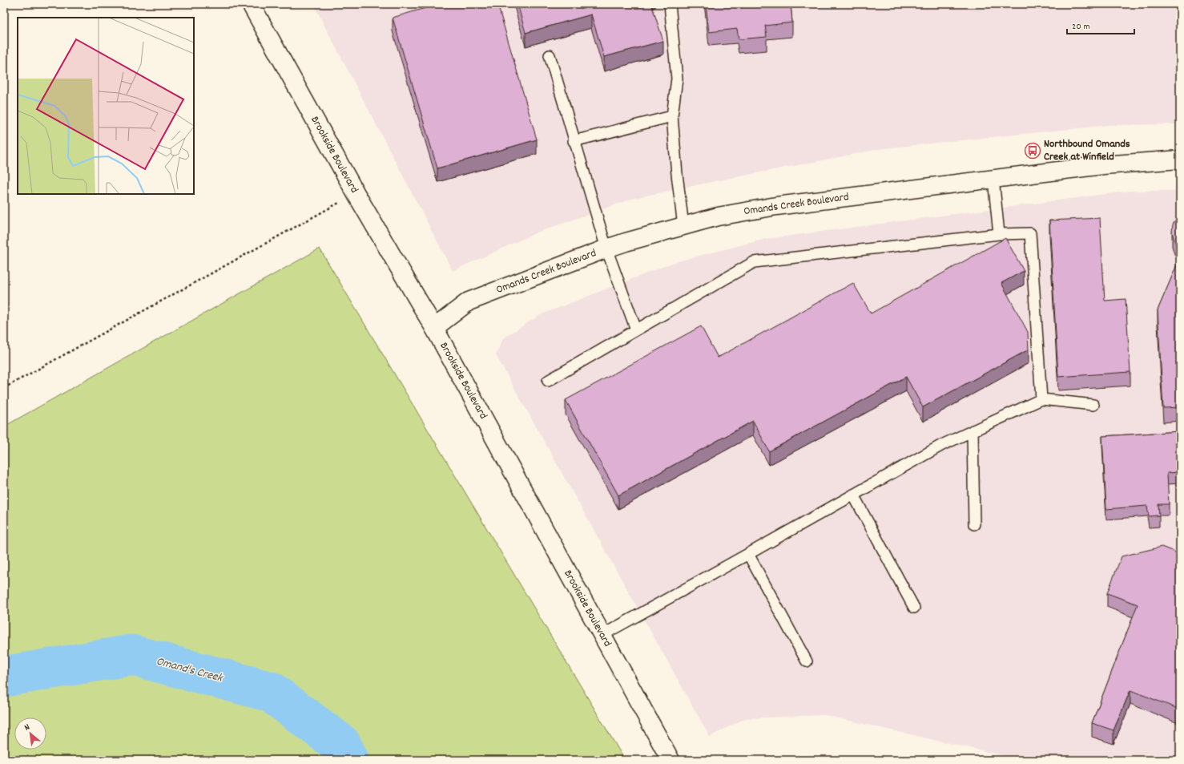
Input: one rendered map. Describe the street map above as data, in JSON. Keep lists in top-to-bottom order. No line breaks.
{"streets":{"street":["Brookside Boulevard","Omands Creek Boulevard"]},"crossings":[["Brookside Boulevard","Omands Creek Boulevard"]],"water":["Omand's Creek"],"places":{"bus stop":["Northbound Omands Creek at Winfield"]},"scale_bar":"20 m","north":"top left"}
